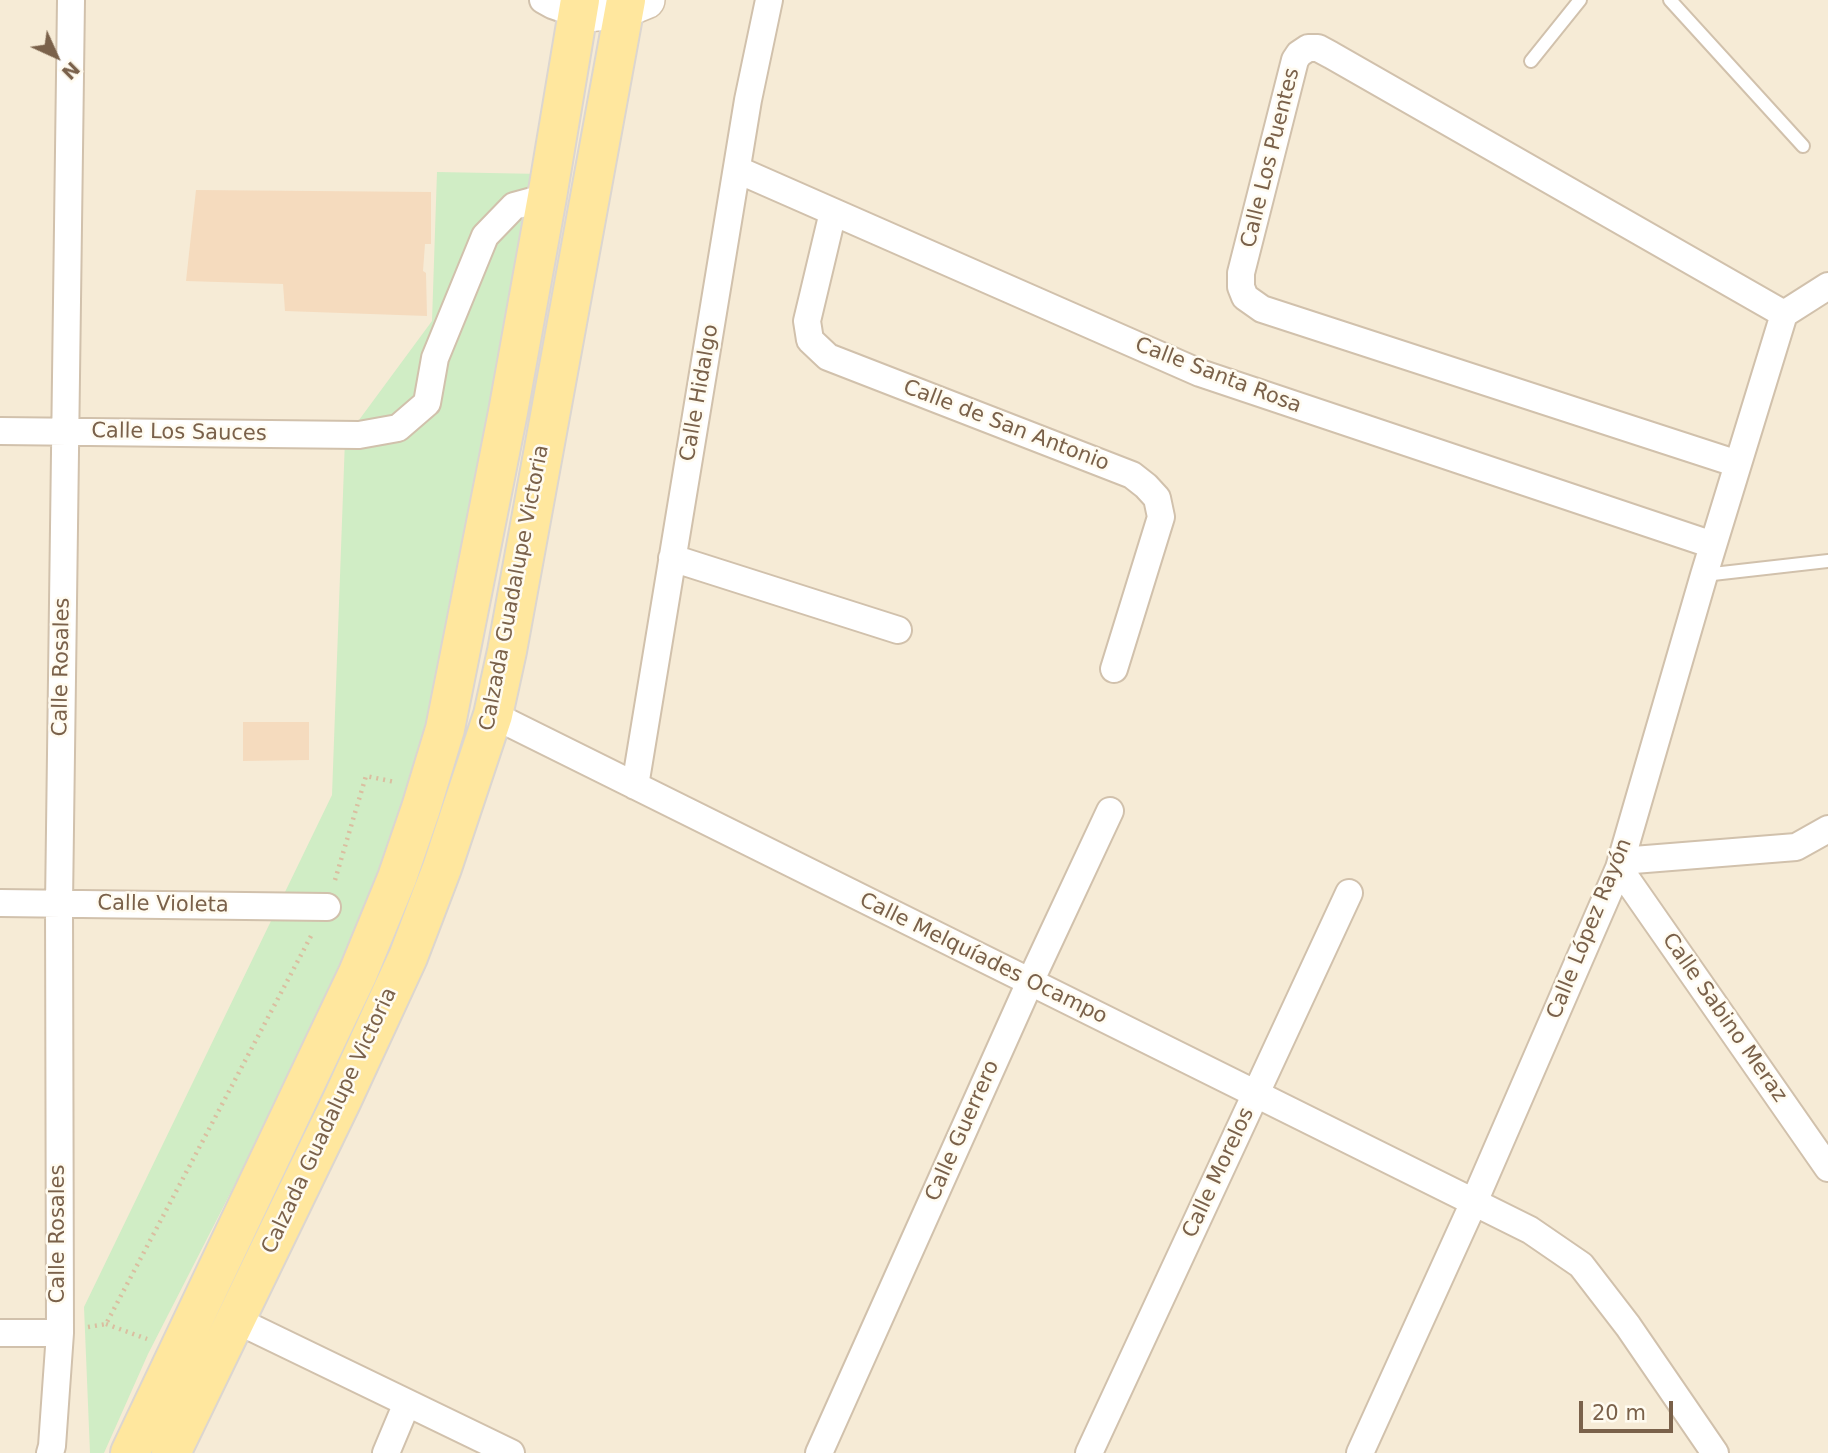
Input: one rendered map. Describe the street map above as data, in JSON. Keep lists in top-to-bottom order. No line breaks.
{"streets":{"main road":["Calzada Guadalupe Victoria"],"street":["Calle Los Puentes","Calle Santa Rosa","Calle Hidalgo","Calle de San Antonio","Calle Los Sauces","Calle Rosales","Calle Violeta","Calle López Rayón","Calle Melquíades Ocampo","Calle Sabino Meraz","Calle Guerrero","Calle Morelos"]},"crossings":[["Calle Los Puentes","Calle López Rayón"],["Calle Santa Rosa","Calle Hidalgo"],["Calle Santa Rosa","Calle de San Antonio"],["Calle Santa Rosa","Calle López Rayón"],["Calle Hidalgo","Calle Melquíades Ocampo"],["Calle Los Sauces","Calzada Guadalupe Victoria"],["Calle Los Sauces","Calle Rosales"],["Calzada Guadalupe Victoria","Calle Melquíades Ocampo"],["Calle Rosales","Calle Violeta"],["Calle López Rayón","Calle Melquíades Ocampo"],["Calle López Rayón","Calle Sabino Meraz"],["Calle Melquíades Ocampo","Calle Guerrero"],["Calle Melquíades Ocampo","Calle Morelos"]],"scale_bar":"20 m","north":"bottom right"}
